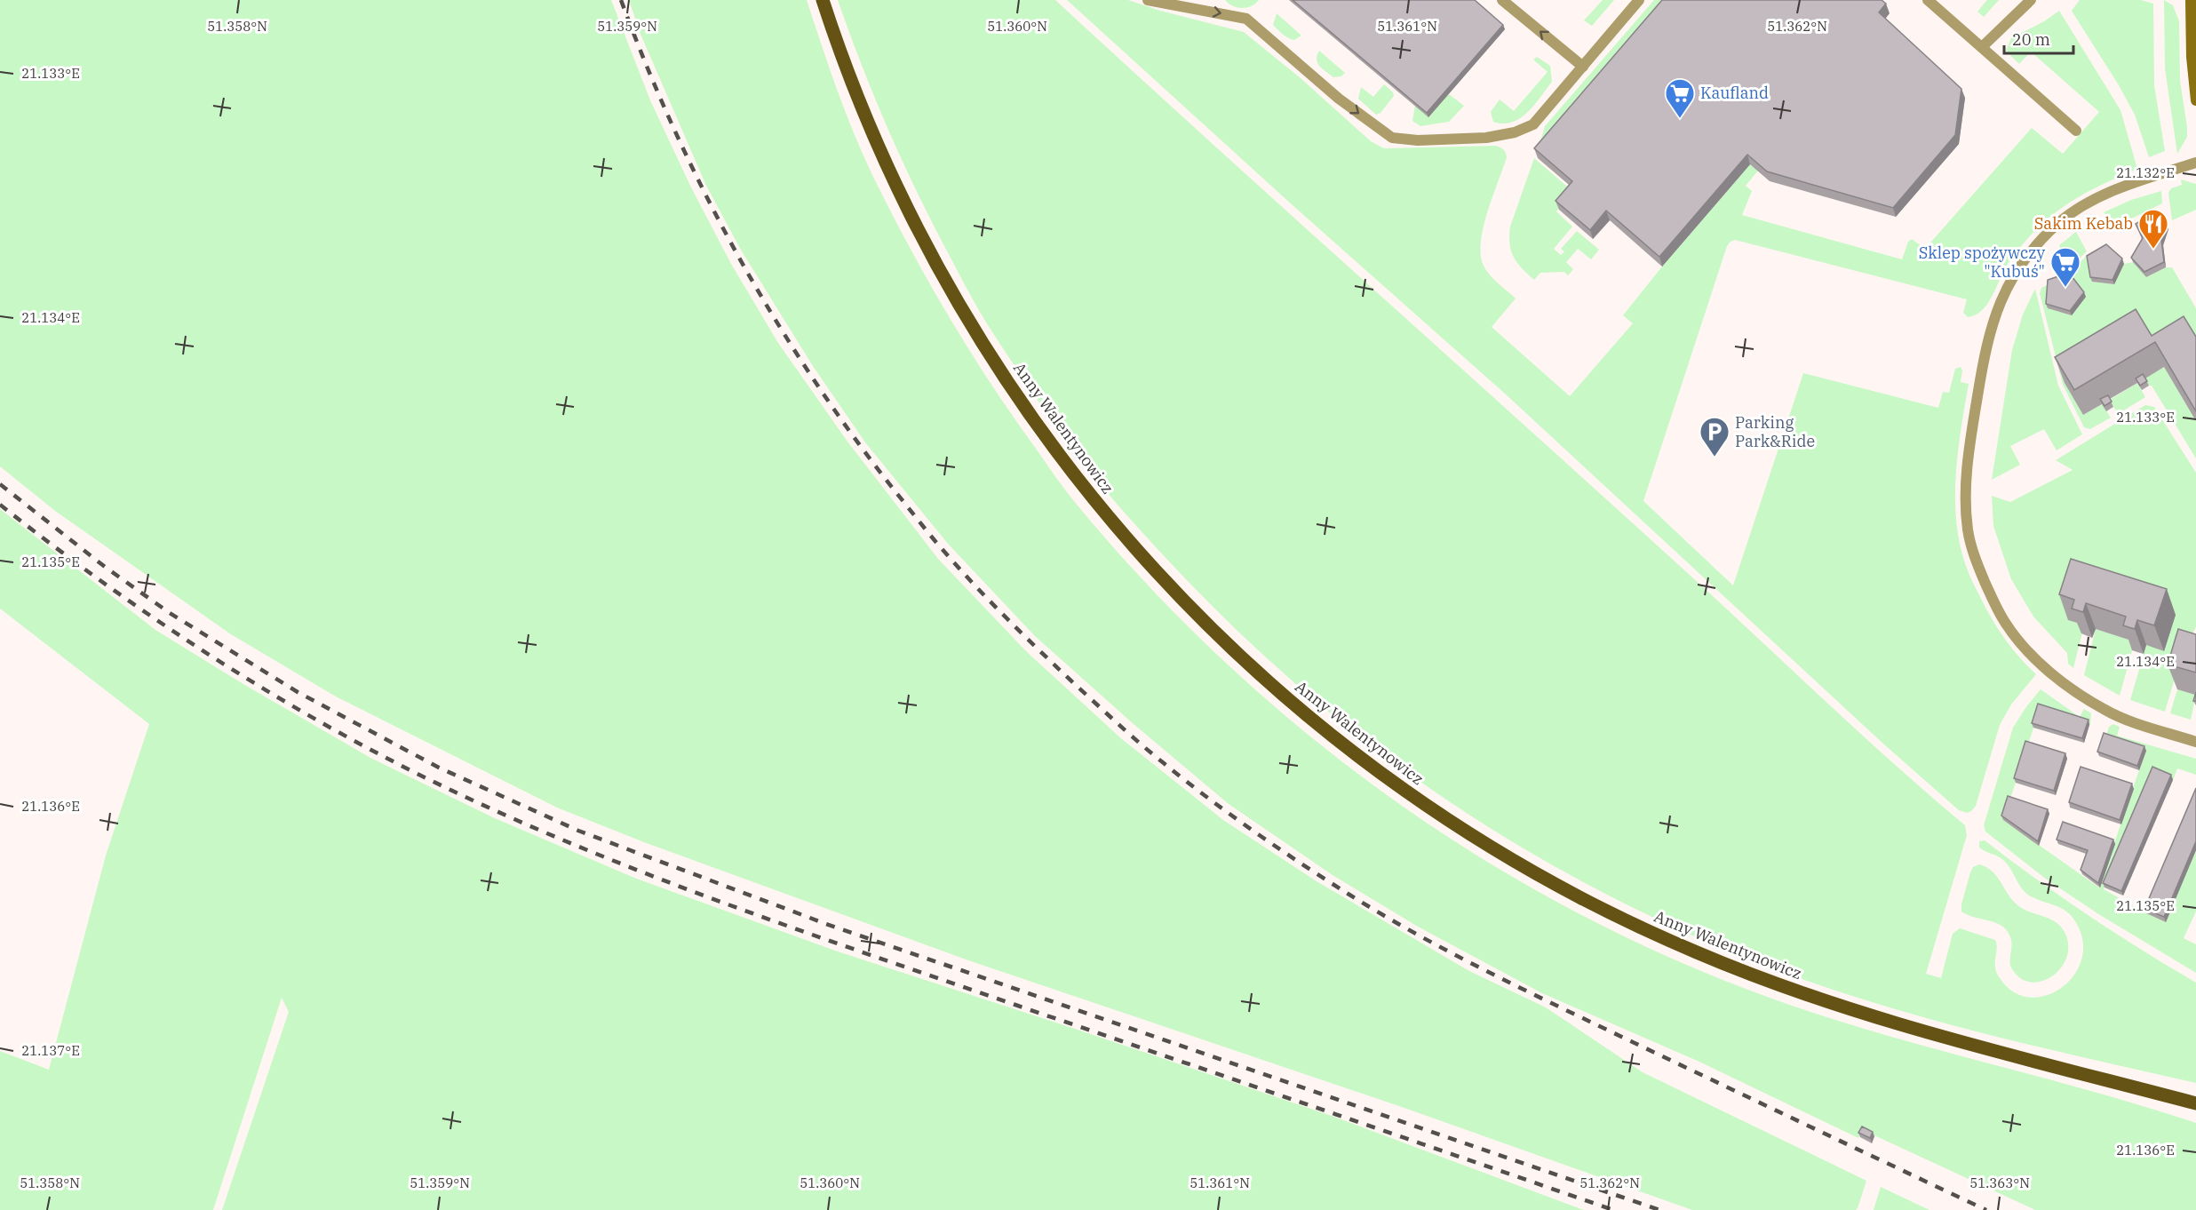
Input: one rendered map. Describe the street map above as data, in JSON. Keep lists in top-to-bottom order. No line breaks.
{"streets":{"main road":["Anny Walentynowicz"]},"places":{"supermarket":["Kaufland","Sklep spożywczy \"Kubuś\""],"restaurant":["Sakim Kebab"],"parking":["Parking Park&Ride"]},"scale_bar":"20 m","coordinates":["51.358°N","51.359°N","51.360°N","51.361°N","51.362°N","21.133°E","21.132°E","21.134°E","21.135°E","21.136°E","21.137°E","51.363°N"]}
